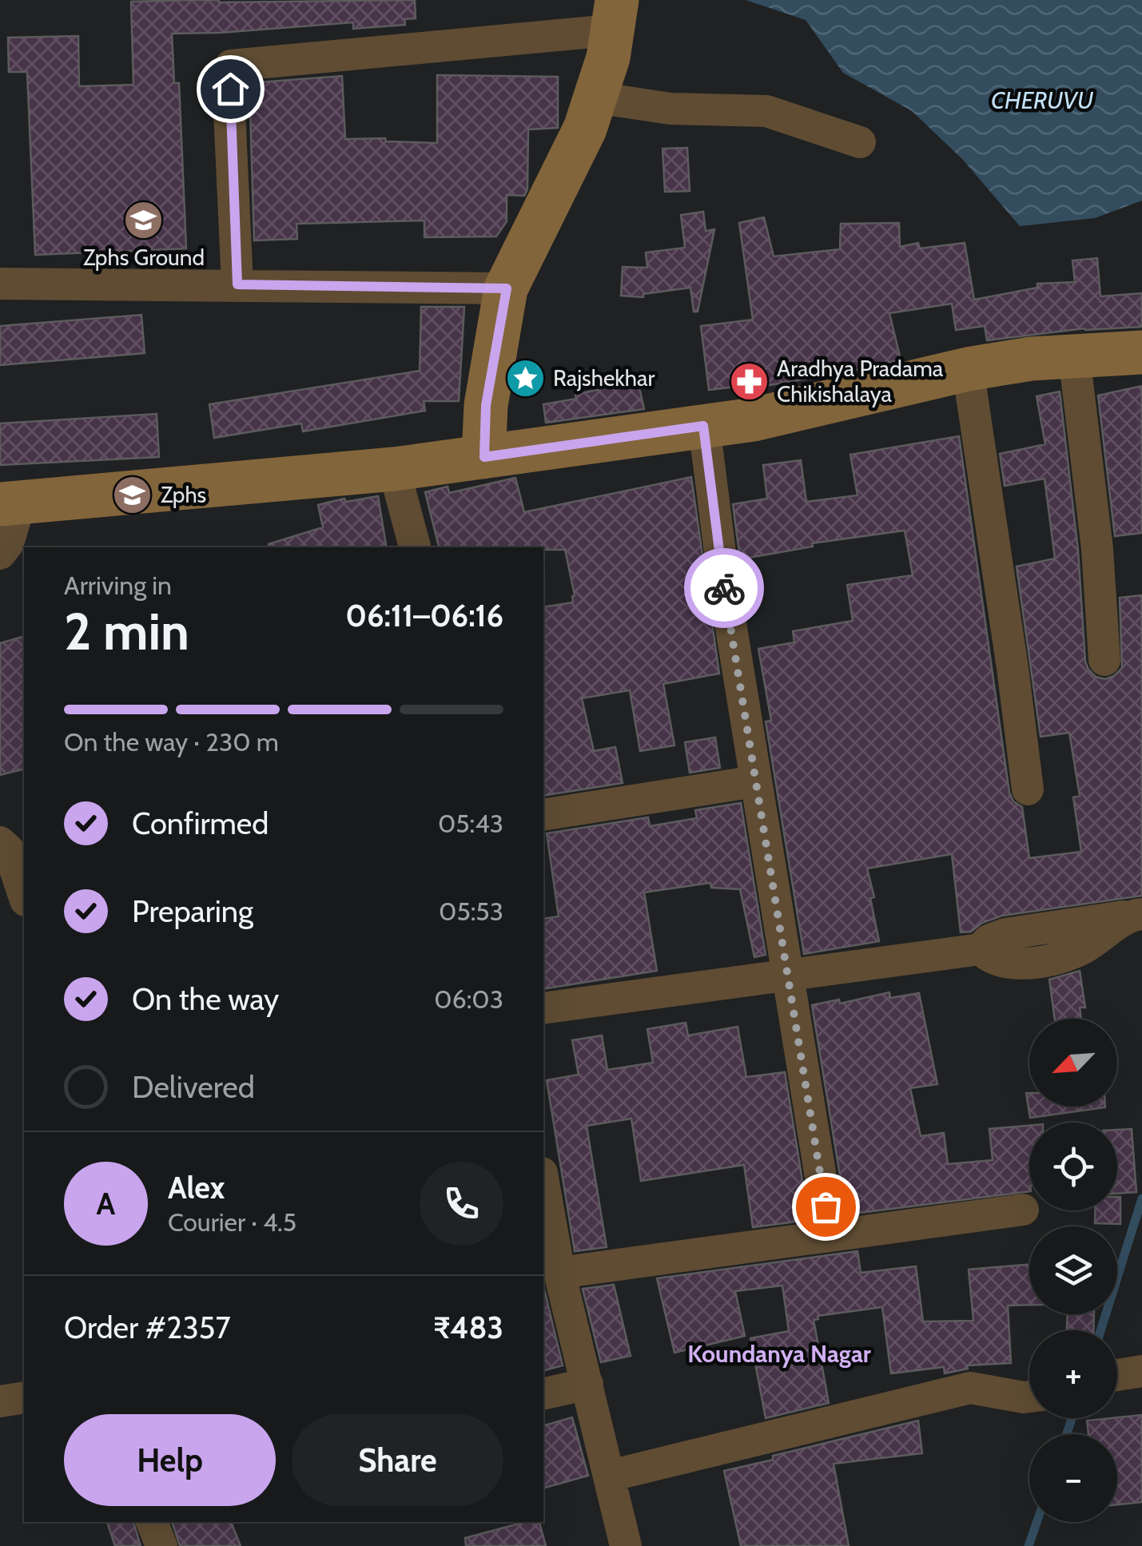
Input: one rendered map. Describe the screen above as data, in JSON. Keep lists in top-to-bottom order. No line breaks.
{"districts":["Koundanya Nagar"],"water":["CHERUVU"],"places":{"school or university":["Zphs Ground","Zphs"],"place":["Rajshekhar"],"pharmacy":["Aradhya Pradama Chikishalaya"]},"north":"bottom left","page":{"heading":["2 min","Arriving in","06:11–06:16"],"panel":["Alex","Courier · 4.5","Order #2357","₹483"],"bar":"On the way · 230 m","list":[["Confirmed","05:43"],["Preparing","05:53"],["On the way","06:03"],"Delivered"],"map_buttons":["+","−"],"round":"A","buttons":["Help","Share"]}}
